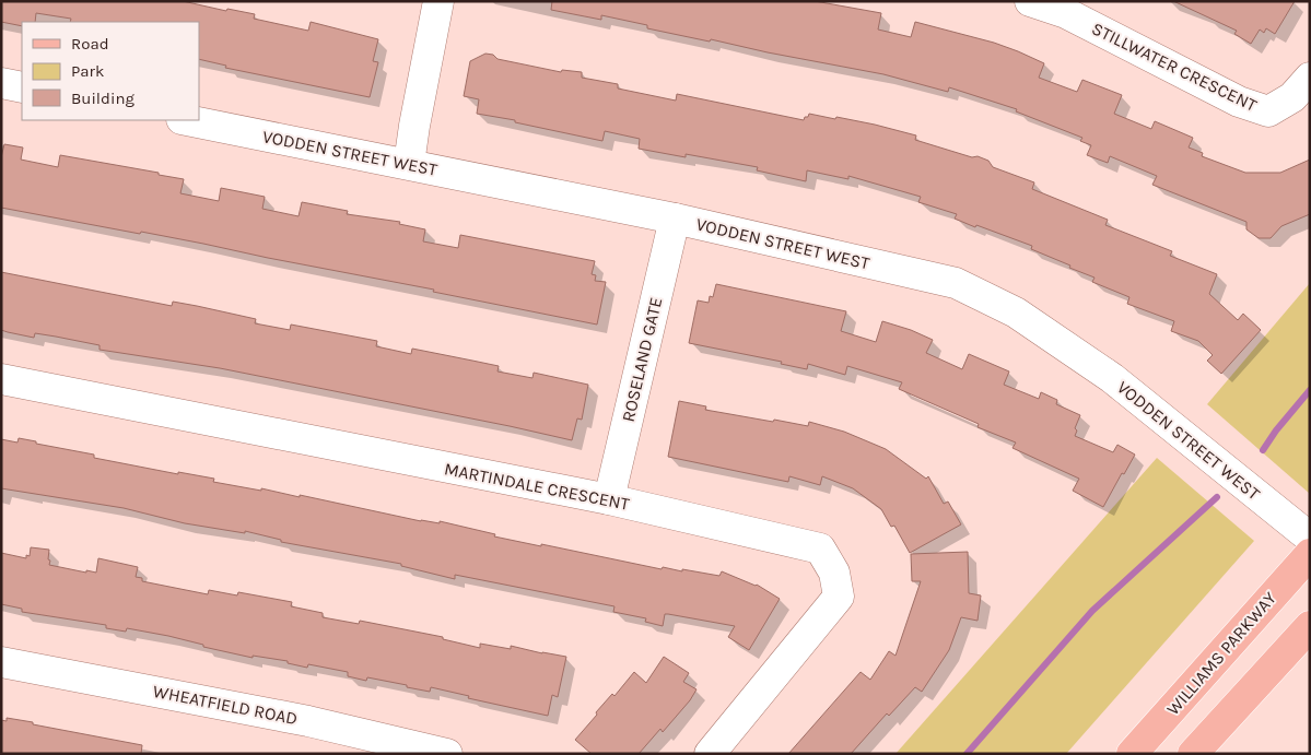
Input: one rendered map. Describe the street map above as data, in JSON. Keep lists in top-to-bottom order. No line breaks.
{"streets":{"main road":["WILLIAMS PARKWAY"],"street":["STILLWATER CRESCENT","VODDEN STREET WEST","ROSELAND GATE","MARTINDALE CRESCENT","WHEATFIELD ROAD"]},"crossings":[["VODDEN STREET WEST","ROSELAND GATE"],["ROSELAND GATE","MARTINDALE CRESCENT"]],"legend":["Road","Park","Building"]}
